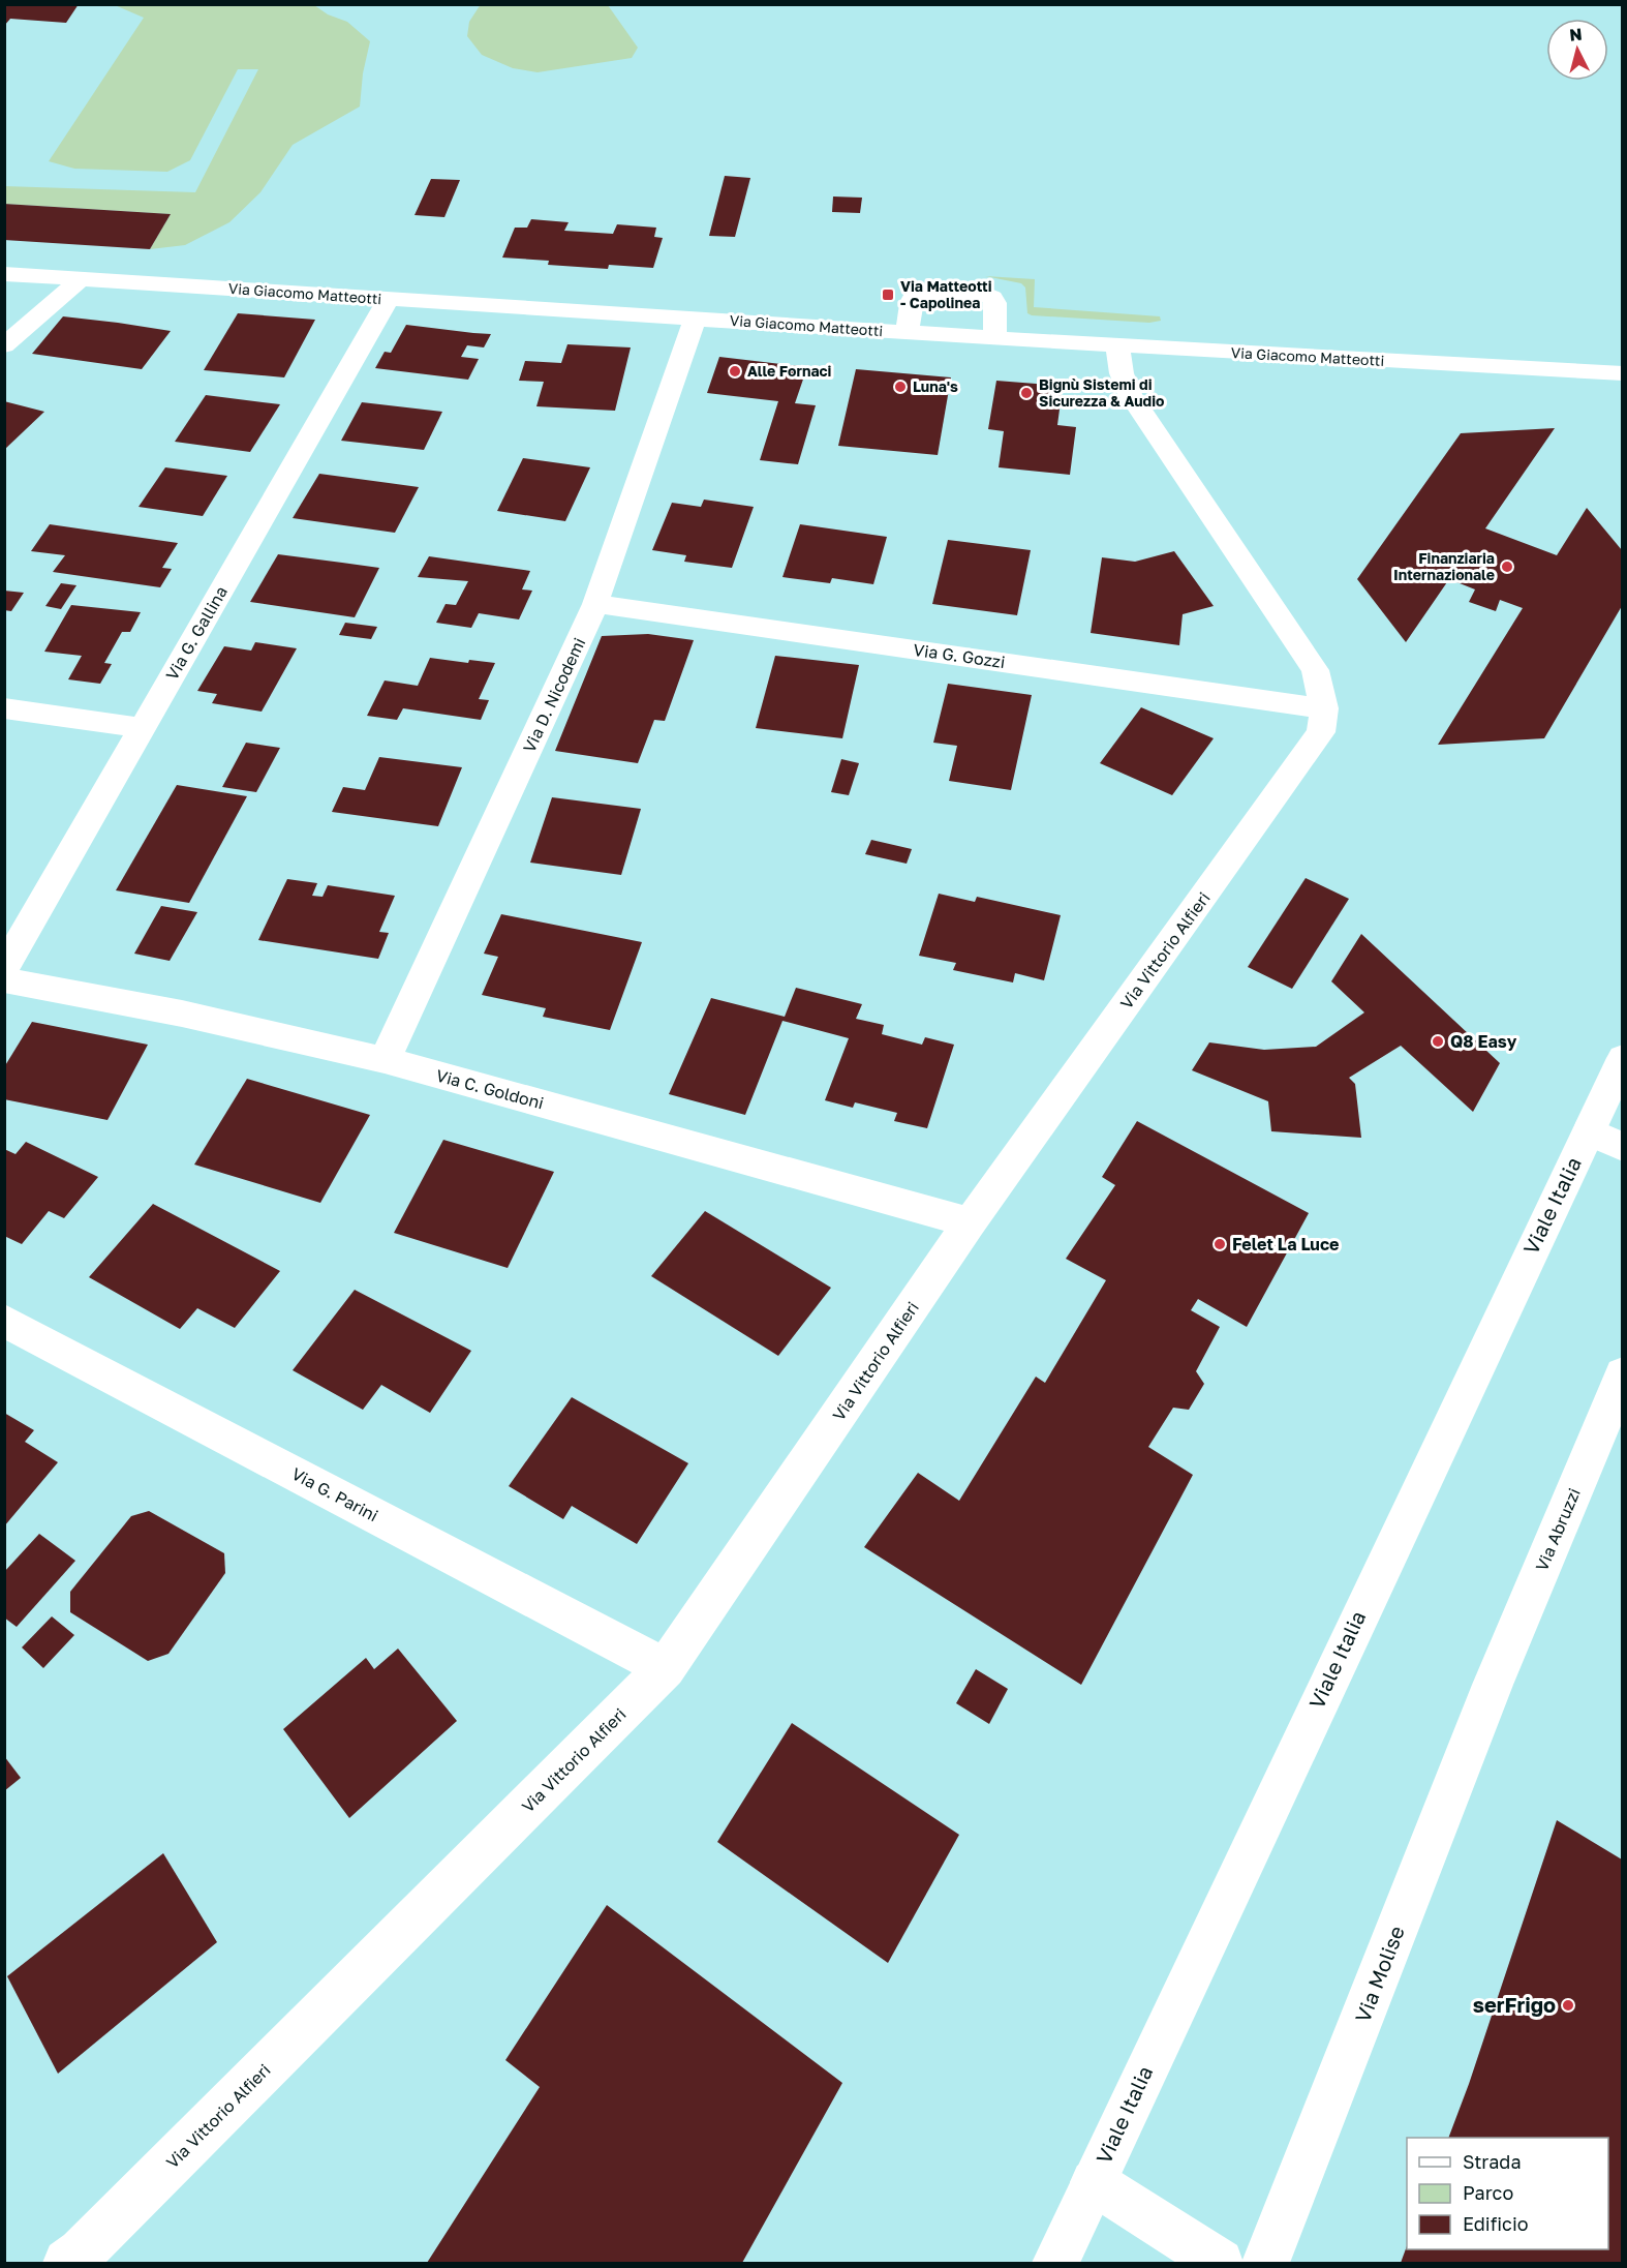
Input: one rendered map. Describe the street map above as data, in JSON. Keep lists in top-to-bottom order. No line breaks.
{"streets":{"street":["Via Giacomo Matteotti","Via G. Gallina","Via G. Gozzi","Via D. Nicodemi","Via Vittorio Alfieri","Via C. Goldoni","Viale Italia","Via G. Parini","Via Abruzzi","Via Molise"]},"crossings":[["Via Giacomo Matteotti","Via G. Gallina"],["Via Giacomo Matteotti","Via D. Nicodemi"],["Via Giacomo Matteotti","Via Vittorio Alfieri"],["Via G. Gozzi","Via D. Nicodemi"],["Via G. Gozzi","Via Vittorio Alfieri"],["Via D. Nicodemi","Via C. Goldoni"],["Via Vittorio Alfieri","Via C. Goldoni"],["Via Vittorio Alfieri","Via G. Parini"],["Via Abruzzi","Via Molise"]],"places":{"transit":["Via Matteotti - Capolinea"],"other":["Alle Fornaci","Luna's","Bignù Sistemi di Sicurezza & Audio","Finanziaria Internazionale","Q8 Easy","Felet La Luce","serFrigo"]},"legend":["Strada","Parco","Edificio"],"north":"top"}
